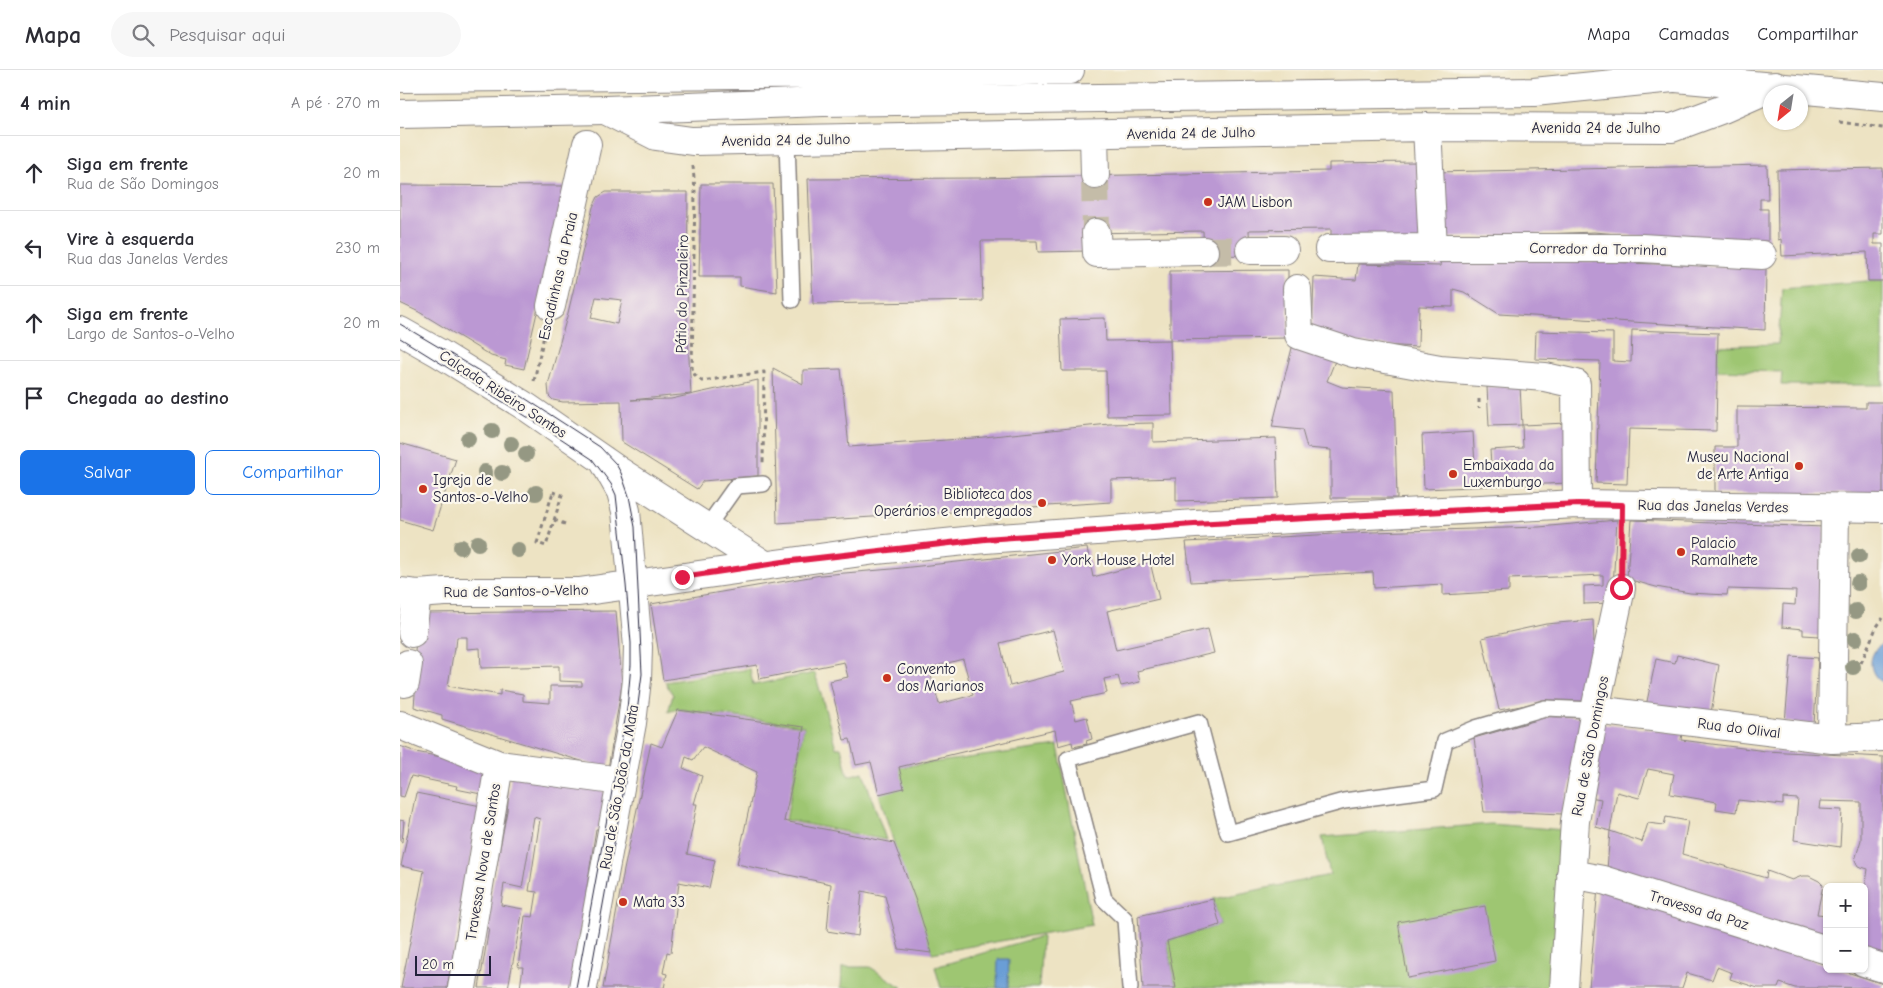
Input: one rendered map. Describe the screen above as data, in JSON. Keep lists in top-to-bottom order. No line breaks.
{"streets":{"street":["Avenida 24 de Julho","Corredor da Torrinha","Escadinhas da Praia","Calçada Ribeiro Santos","Rua das Janelas Verdes","Rua de Santos-o-Velho","Rua do Olival","Rua de São Domingos","Rua de São João da Mata","Travessa Nova de Santos","Travessa da Paz"],"path":["Pátio do Pinzaleiro"]},"crossings":[["Avenida 24 de Julho","Pátio do Pinzaleiro"],["Escadinhas da Praia","Calçada Ribeiro Santos"],["Calçada Ribeiro Santos","Rua das Janelas Verdes"],["Calçada Ribeiro Santos","Rua de Santos-o-Velho"],["Calçada Ribeiro Santos","Rua de São João da Mata"],["Rua das Janelas Verdes","Rua de Santos-o-Velho"],["Rua de Santos-o-Velho","Rua de São João da Mata"],["Rua do Olival","Rua de São Domingos"],["Rua de São Domingos","Travessa da Paz"]],"places":["JAM Lisbon","Museu Nacional de Arte Antiga","Embaixada da Luxemburgo","Igreja de Santos-o-Velho","Biblioteca dos Operários e empregados","Palacio Ramalhete","York House Hotel","Convento dos Marianos","Mata 33"],"scale_bar":"20 m","north":"bottom left","page":{"header":"Mapa","search":"Pesquisar aqui","nav":["Mapa","Camadas","Compartilhar"],"heading":["4 min","A pé · 270 m"],"list":[["Siga em frente","Rua de São Domingos","20 m"],["Vire à esquerda","Rua das Janelas Verdes","230 m"],["Siga em frente","Largo de Santos-o-Velho","20 m"],"Chegada ao destino"],"buttons":["Salvar","Compartilhar"],"map_buttons":["+","−"],"scale":"20 m"}}
